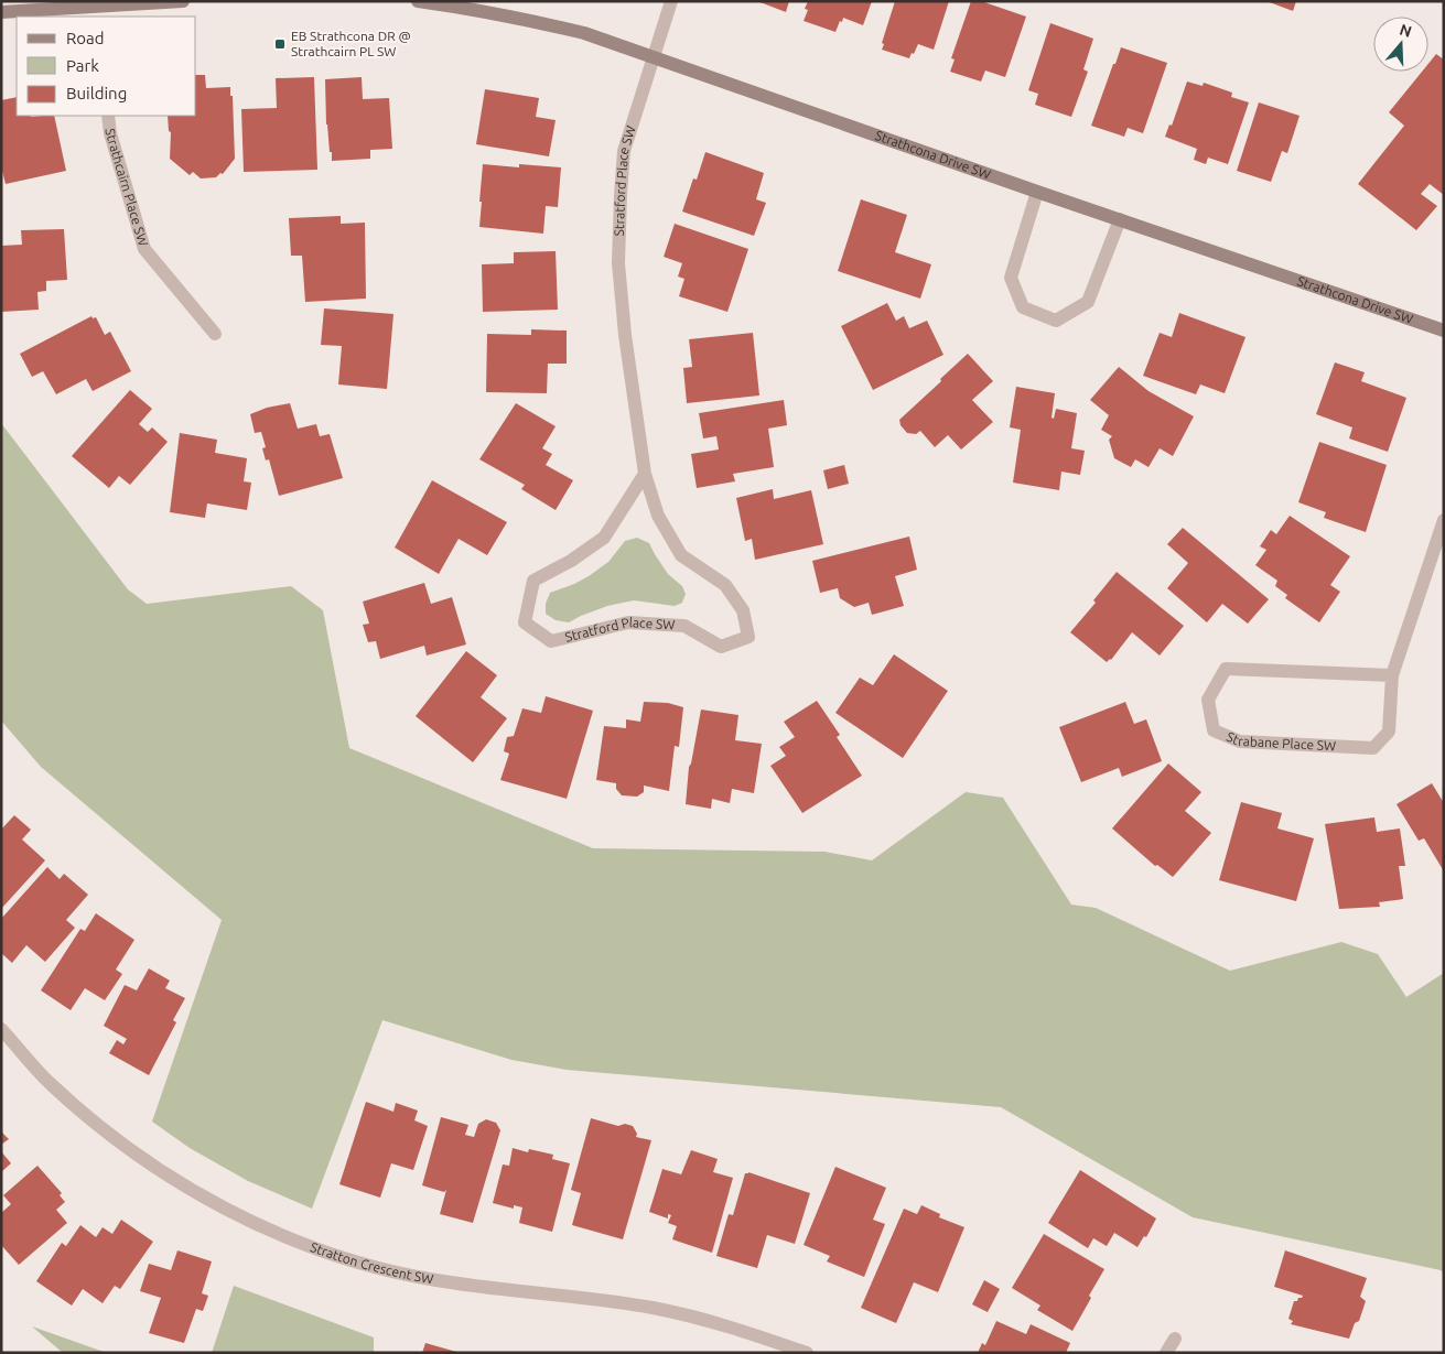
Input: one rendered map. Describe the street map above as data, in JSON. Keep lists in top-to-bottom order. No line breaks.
{"streets":{"street":["Strathcona Drive SW","Stratford Place SW","Strathcairn Place SW","Strabane Place SW","Stratton Crescent SW"]},"crossings":[["Strathcona Drive SW","Stratford Place SW"]],"places":{"transit":["EB Strathcona DR @ Strathcairn PL SW"]},"legend":["Road","Park","Building"],"north":"top"}
